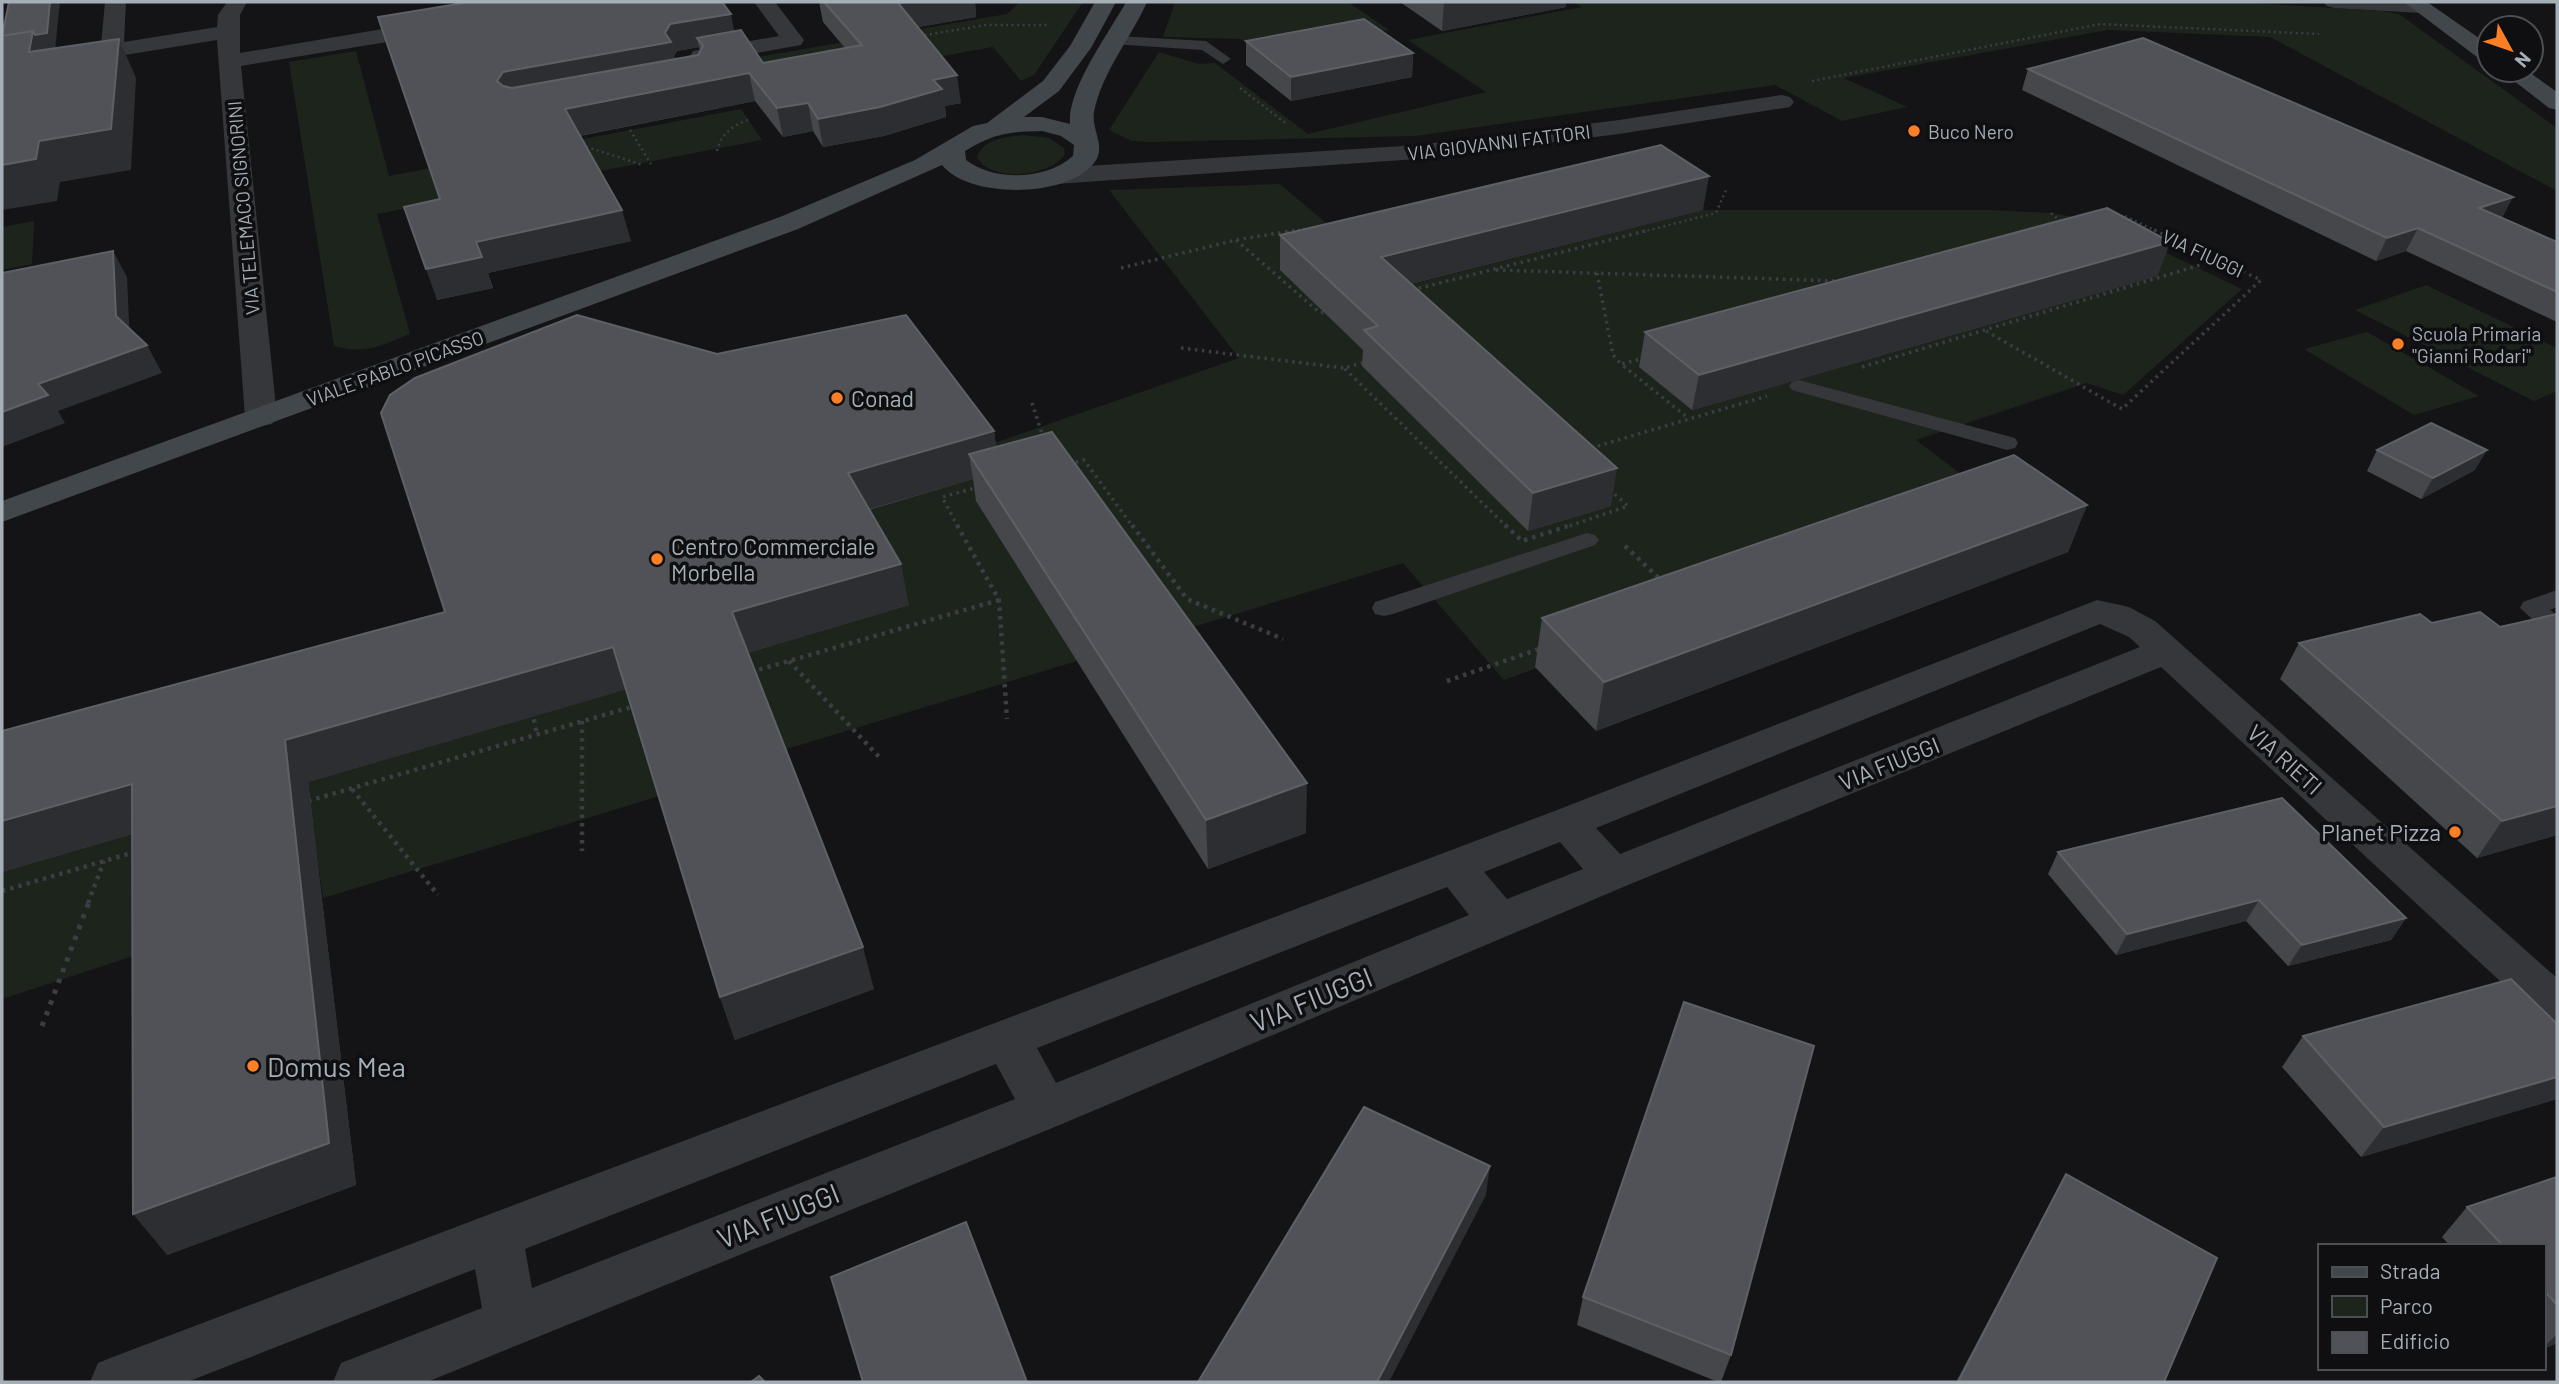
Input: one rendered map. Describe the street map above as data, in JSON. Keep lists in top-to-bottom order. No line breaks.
{"streets":{"street":["VIA GIOVANNI FATTORI","VIA TELEMACO SIGNORINI","VIA FIUGGI","VIALE PABLO PICASSO","VIA RIETI"]},"crossings":[["VIA GIOVANNI FATTORI","VIALE PABLO PICASSO"],["VIA TELEMACO SIGNORINI","VIALE PABLO PICASSO"],["VIA FIUGGI","VIA RIETI"]],"places":["Buco Nero","Scuola Primaria \"Gianni Rodari\"","Conad","Centro Commerciale Morbella","Planet Pizza","Domus Mea"],"legend":["Strada","Parco","Edificio"],"north":"bottom right"}
